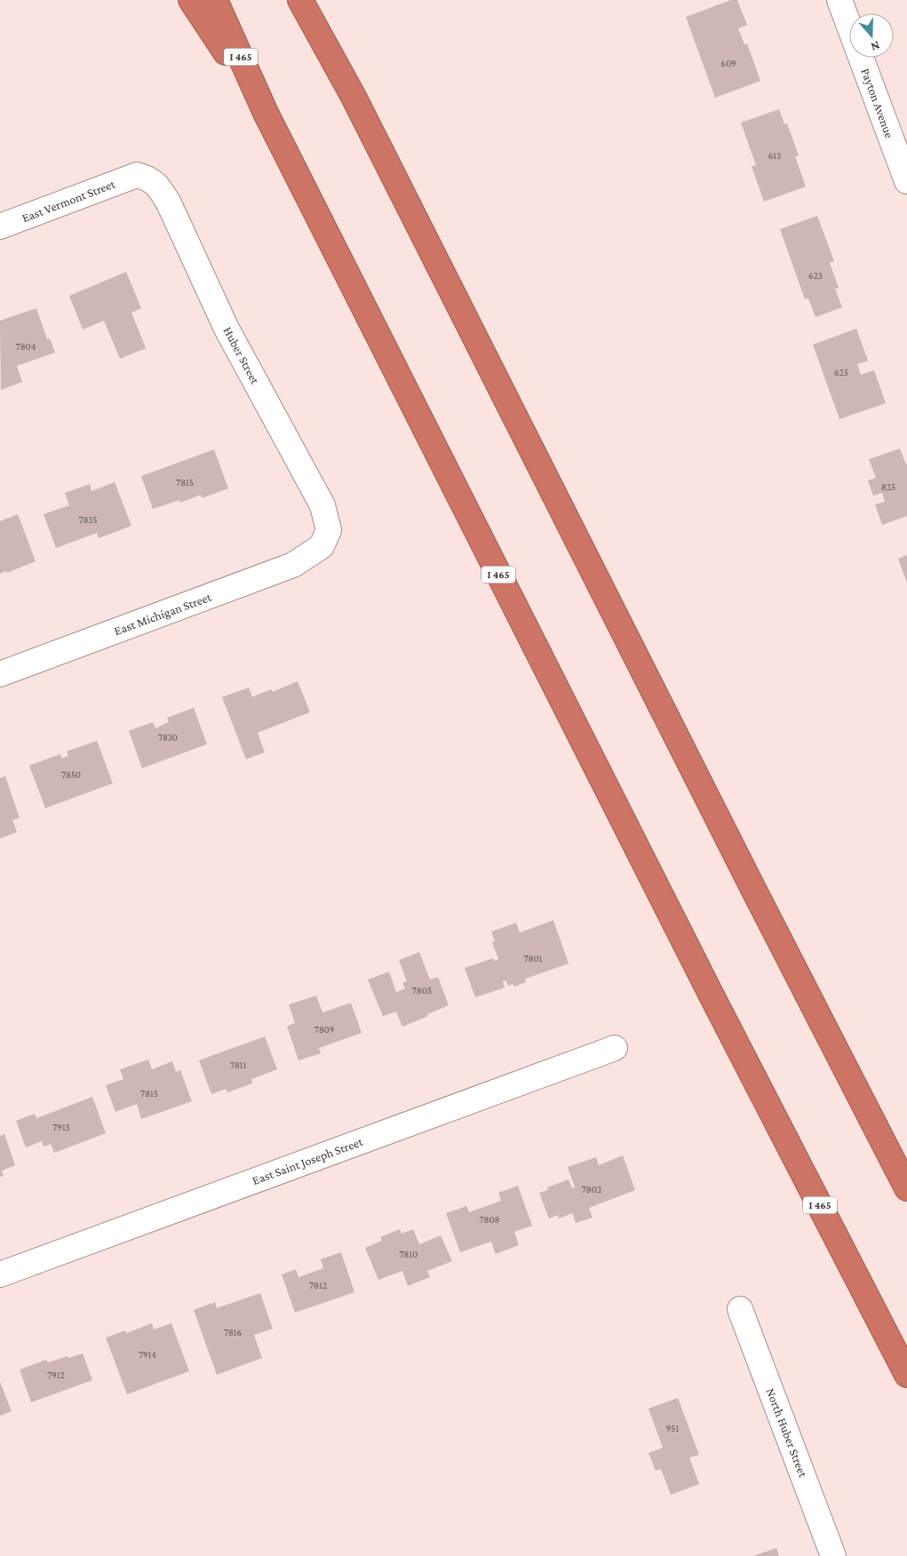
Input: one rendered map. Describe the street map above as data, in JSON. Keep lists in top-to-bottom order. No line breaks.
{"streets":{"highway":["I 465"],"street":["Payton Avenue","East Vermont Street","Huber Street","East Michigan Street","East Saint Joseph Street","North Huber Street"]},"crossings":[["East Vermont Street","Huber Street"],["Huber Street","East Michigan Street"]],"house_numbers":["609","613","623","7804","625","7815","825","7835","7830","7850","7801","7805","7809","7811","7815","7913","7802","7808","7810","7812","7816","7914","7912","951"],"north":"bottom"}
